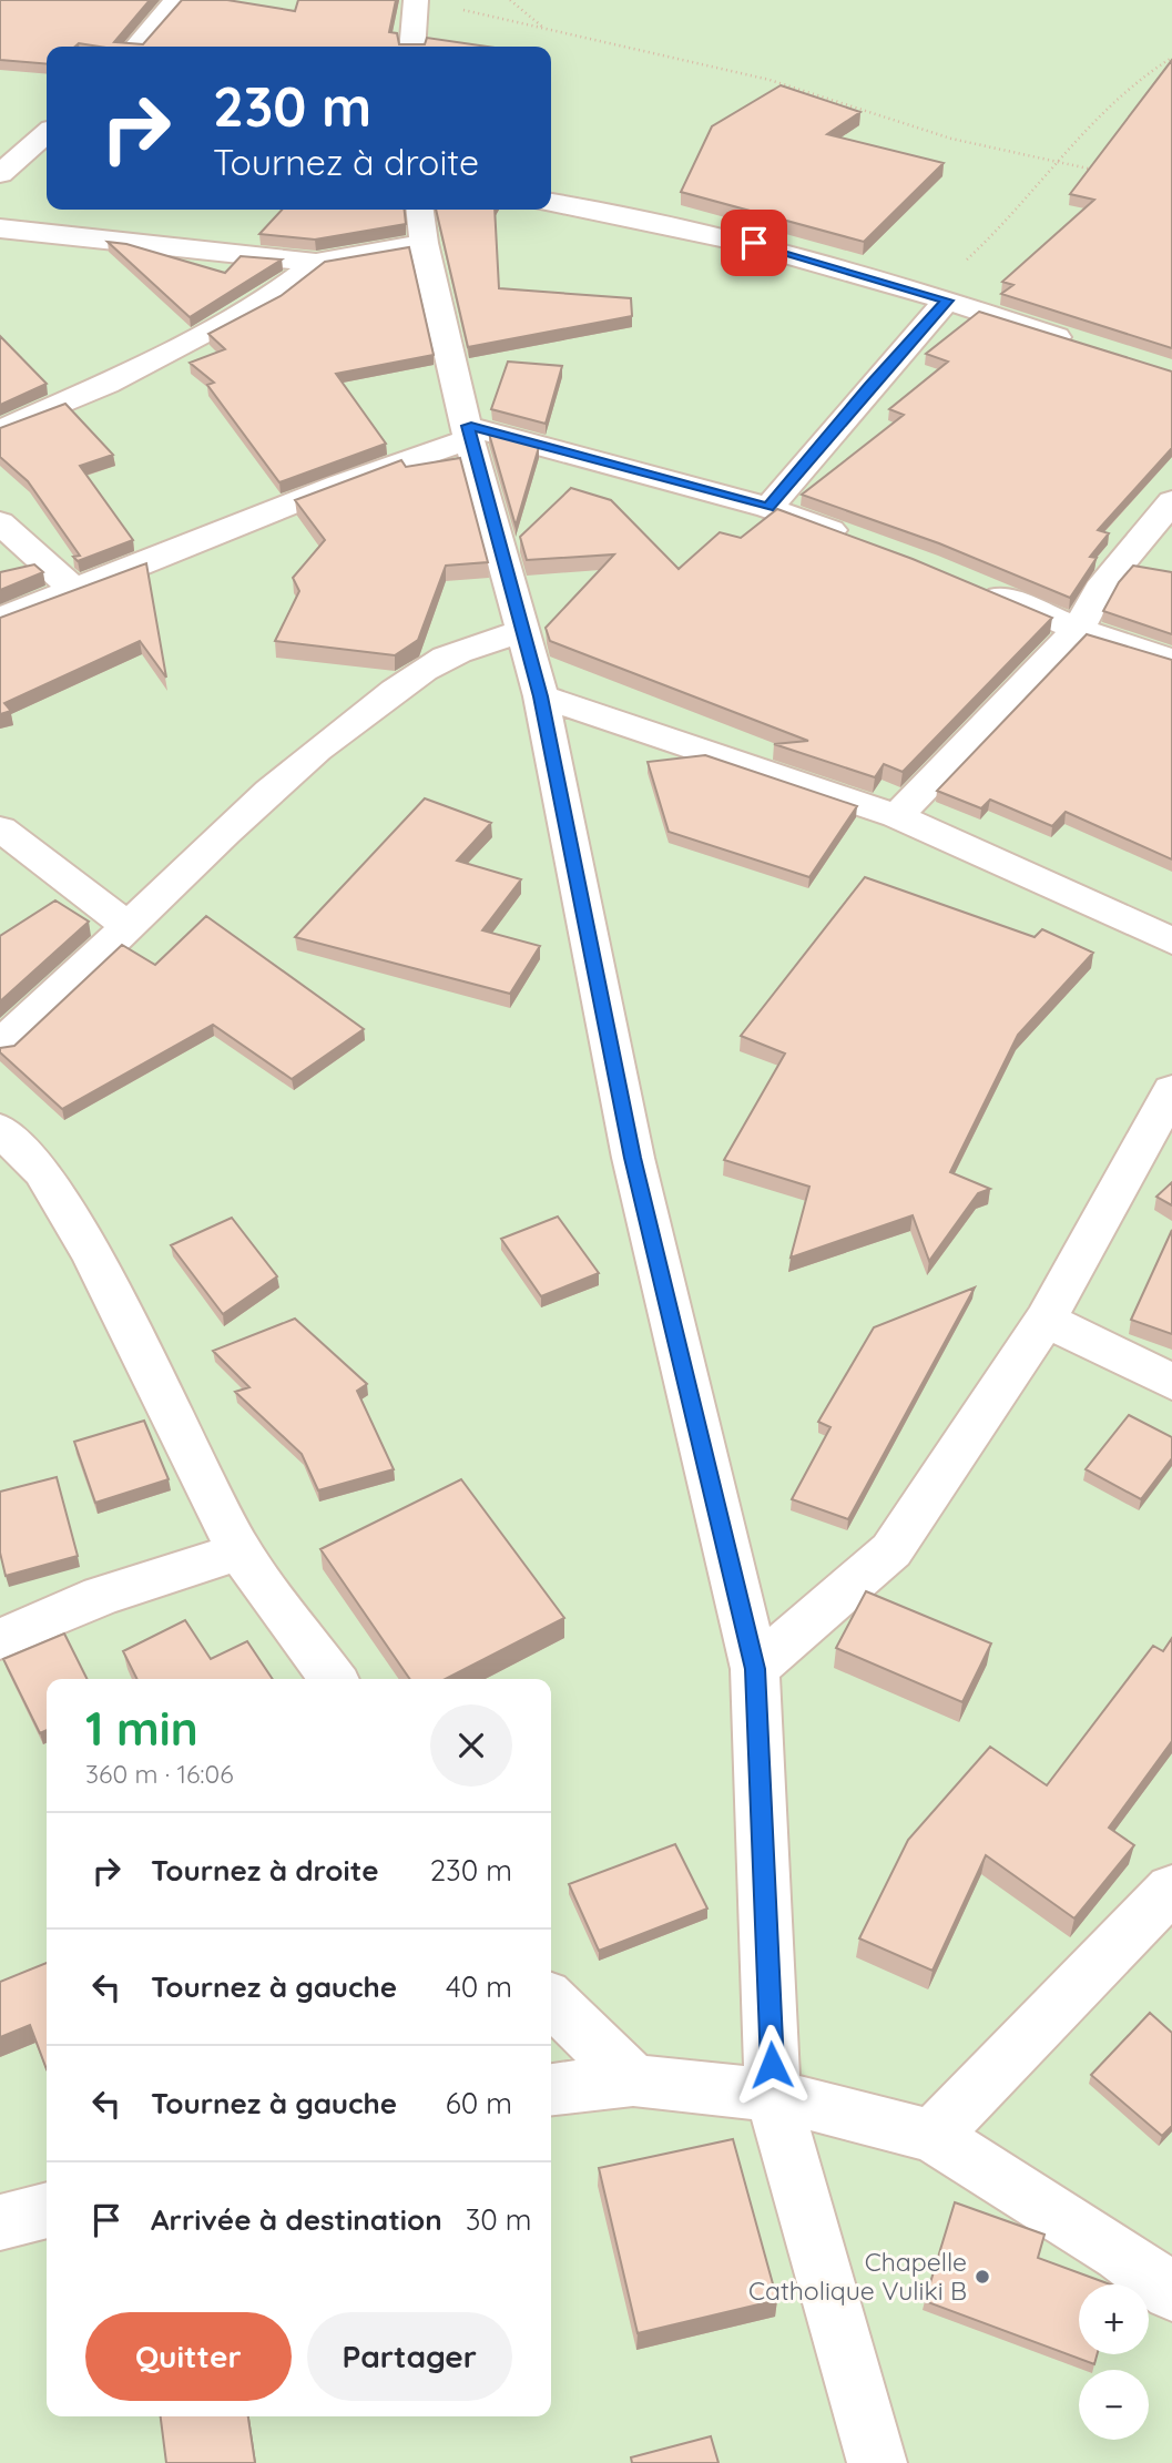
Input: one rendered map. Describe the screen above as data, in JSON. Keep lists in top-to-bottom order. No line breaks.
{"places":["Chapelle Catholique Vuliki B"],"page":{"turn":["230 m","Tournez à droite"],"heading":["1 min","360 m · 16:06"],"list":[{"name":"Tournez à droite","value":"230 m"},{"name":"Tournez à gauche","value":"40 m"},{"name":"Tournez à gauche","value":"60 m"},{"name":"Arrivée à destination","value":"30 m"}],"map_buttons":["+","−"],"buttons":["Quitter","Partager"]}}
